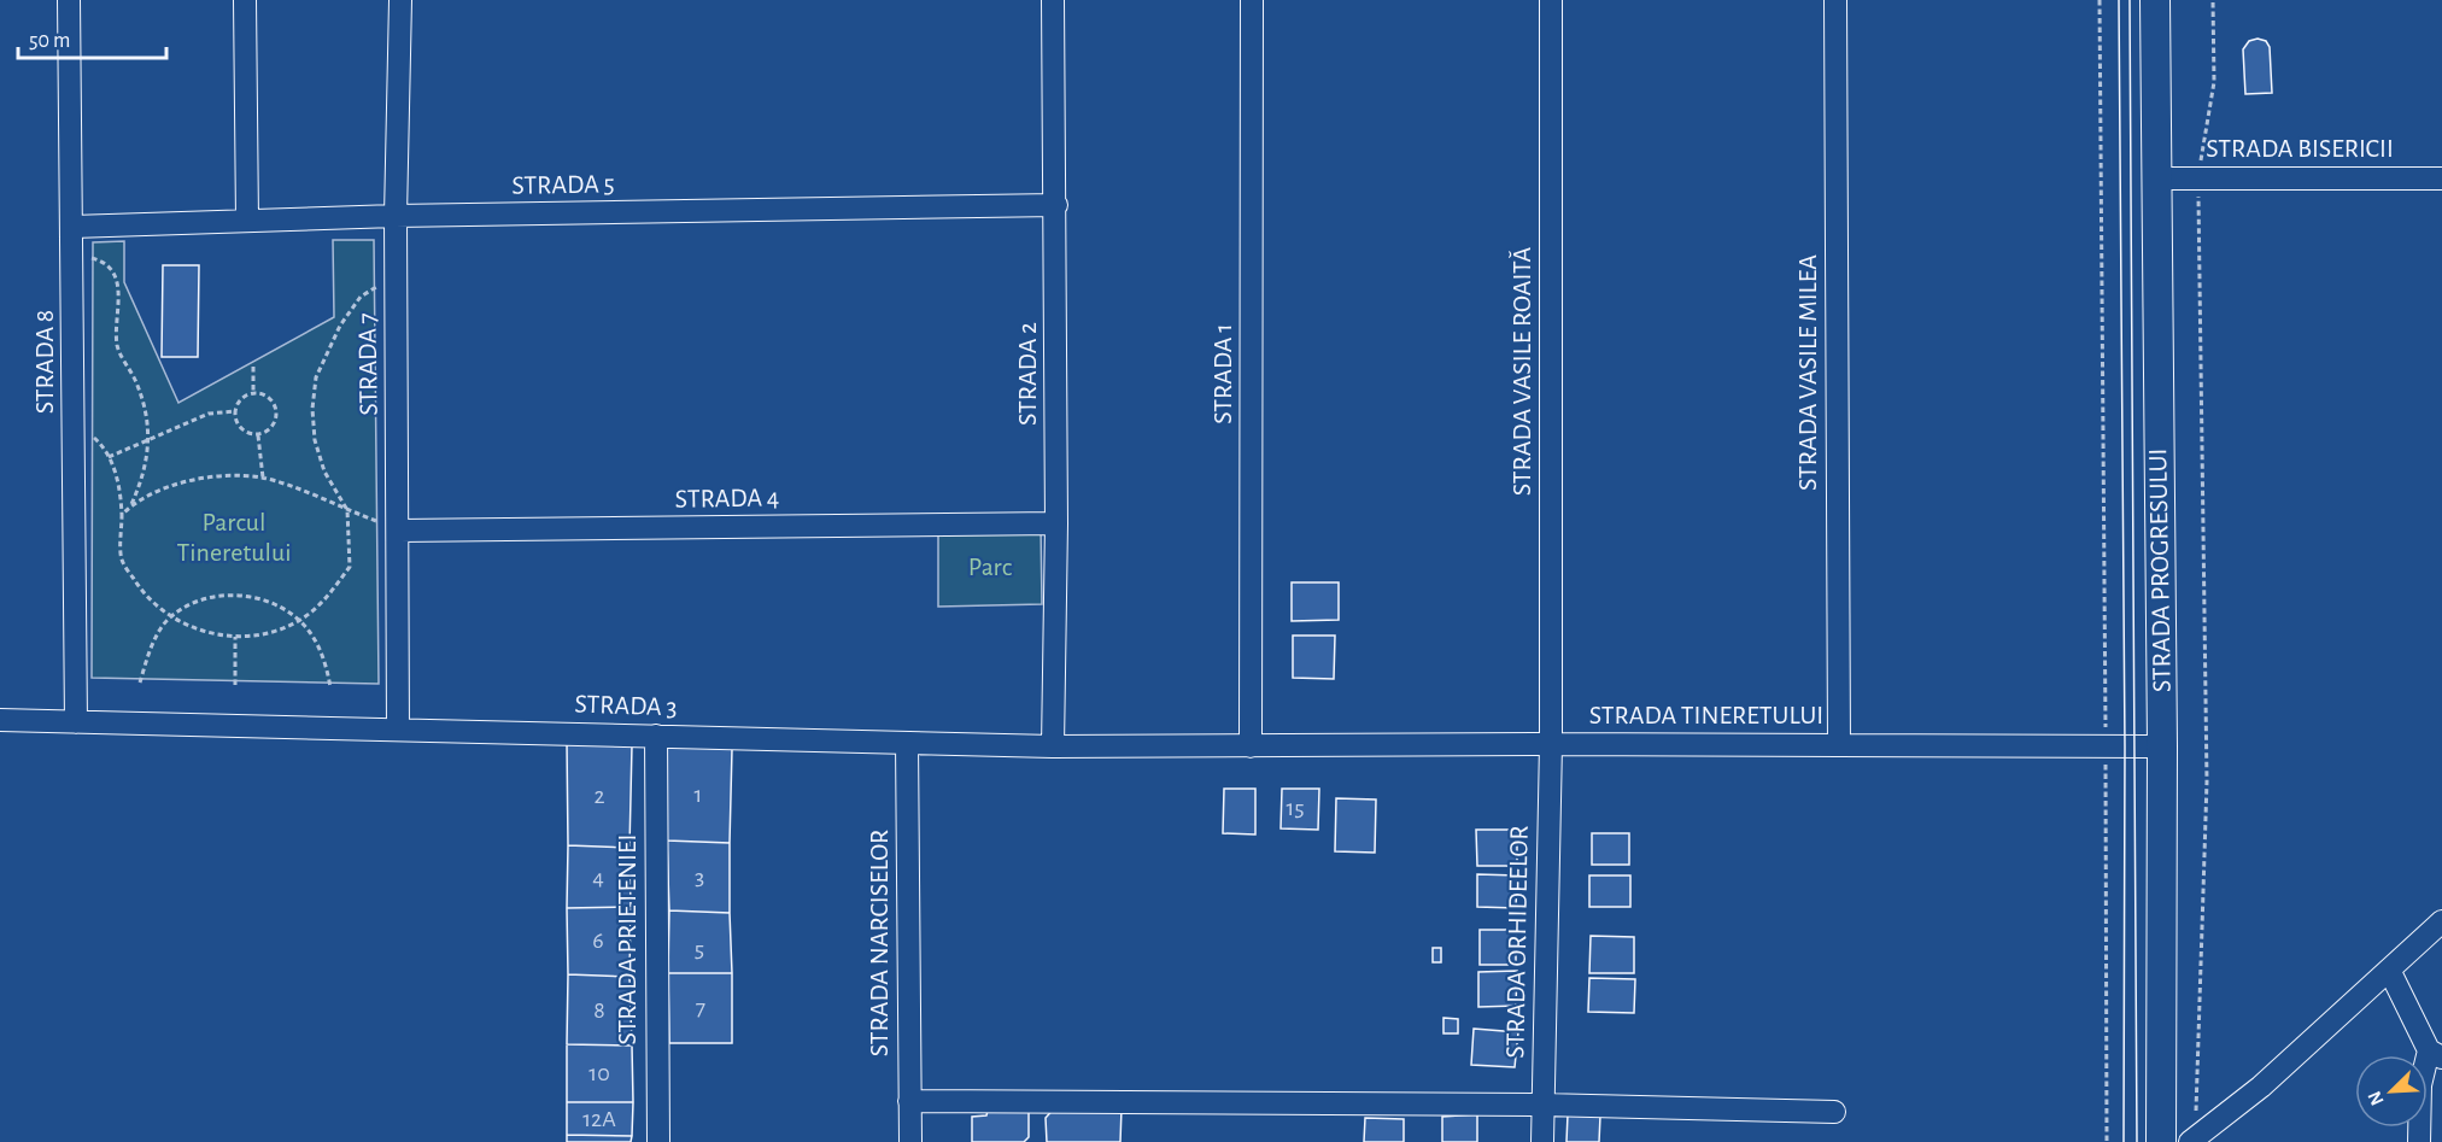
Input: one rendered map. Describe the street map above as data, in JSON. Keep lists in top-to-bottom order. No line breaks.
{"streets":{"main road":["STRADA PROGRESULUI"],"street":["STRADA BISERICII","STRADA 5","STRADA 8","STRADA 7","STRADA VASILE ROAITĂ","STRADA VASILE MILEA","STRADA 2","STRADA 1","STRADA 4","STRADA 3","STRADA TINERETULUI","STRADA PRIETENIEI","STRADA ORHIDEELOR","STRADA NARCISELOR"]},"crossings":[["STRADA BISERICII","STRADA PROGRESULUI"],["STRADA 5","STRADA 8"],["STRADA 5","STRADA 7"],["STRADA 5","STRADA 2"],["STRADA 8","STRADA 3"],["STRADA 7","STRADA 4"],["STRADA 7","STRADA 3"],["STRADA VASILE ROAITĂ","STRADA TINERETULUI"],["STRADA VASILE ROAITĂ","STRADA ORHIDEELOR"],["STRADA VASILE MILEA","STRADA TINERETULUI"],["STRADA 2","STRADA 4"],["STRADA 2","STRADA 3"],["STRADA 1","STRADA 3"],["STRADA 1","STRADA TINERETULUI"],["STRADA PROGRESULUI","STRADA TINERETULUI"],["STRADA 3","STRADA TINERETULUI"],["STRADA 3","STRADA PRIETENIEI"],["STRADA 3","STRADA NARCISELOR"],["STRADA TINERETULUI","STRADA ORHIDEELOR"]],"parks":["Parcul Tineretului","Parc"],"house_numbers":["1","2","15","3","4","6","5","7","8","10","12A"],"scale_bar":"50 m","north":"bottom left"}
